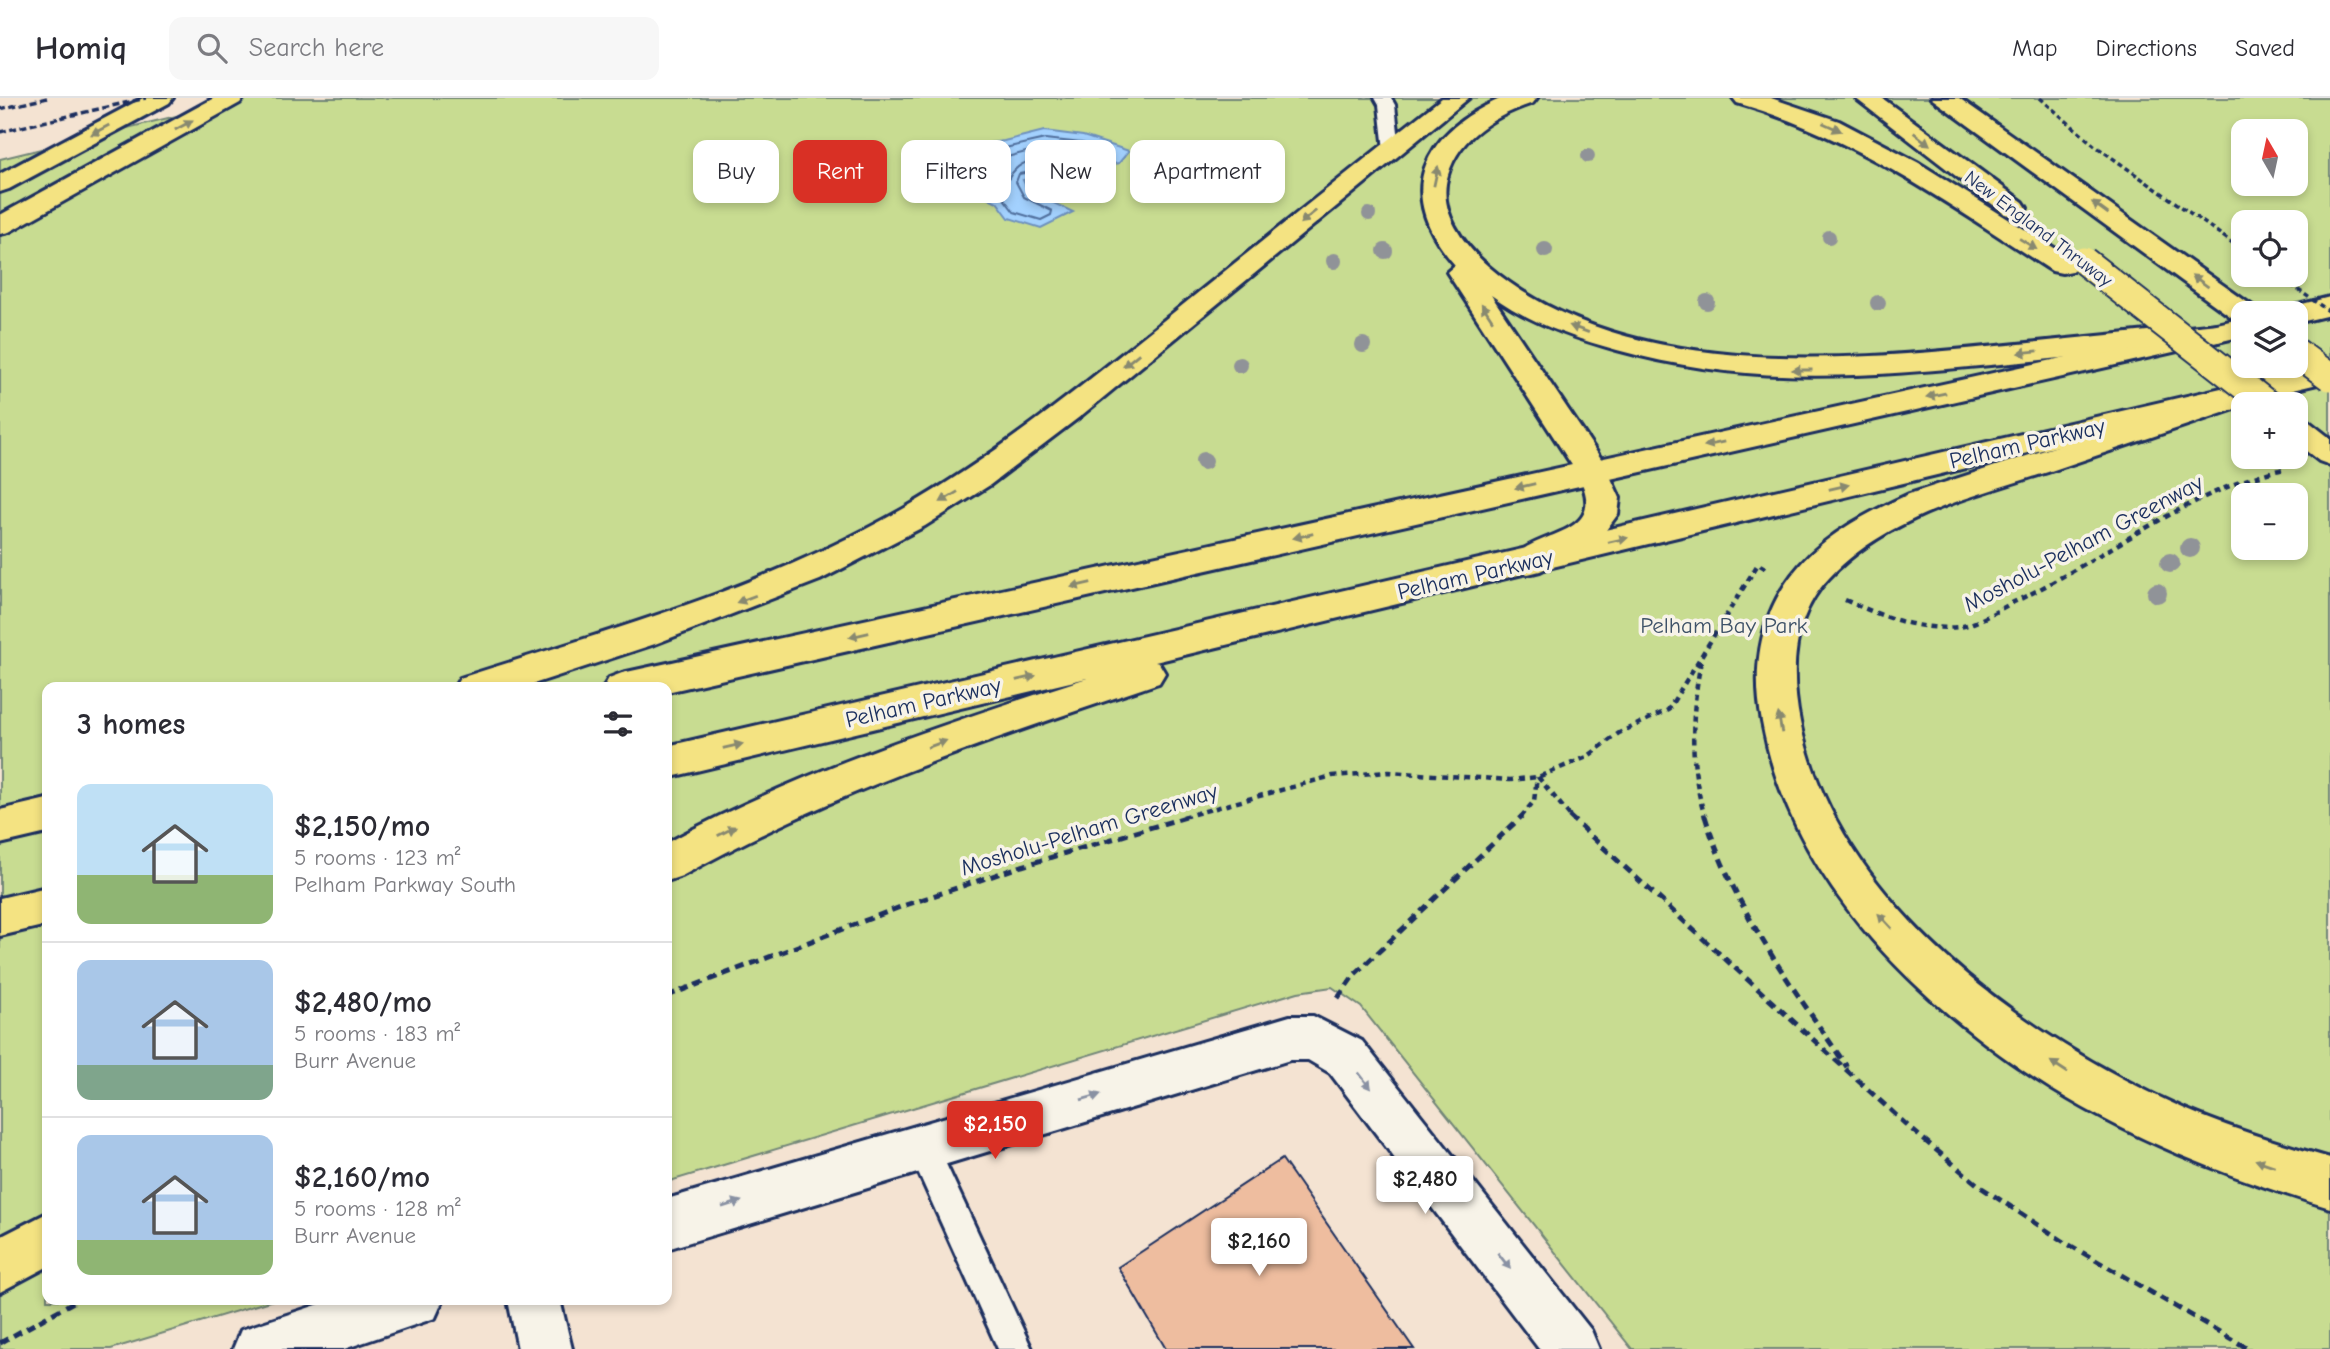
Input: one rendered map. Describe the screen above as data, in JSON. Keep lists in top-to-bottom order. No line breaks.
{"streets":{"main road":["New England Thruway","Pelham Parkway"],"path":["Mosholu-Pelham Greenway"]},"parks":["Pelham Bay Park"],"north":"top","page":{"header":"Homiq","search":"Search here","nav":["Map","Directions","Saved"],"map_buttons":["+","−"],"chip":["Buy","Rent","Filters","New","Apartment"],"heading":"3 homes","list":[{"name":"$2,150/mo","note":"5 rooms · 123 m² · Pelham Parkway South"},{"name":"$2,480/mo","note":"5 rooms · 183 m² · Burr Avenue"},{"name":"$2,160/mo","note":"5 rooms · 128 m² · Burr Avenue"}],"price":["$2,150","$2,480","$2,160"]}}
